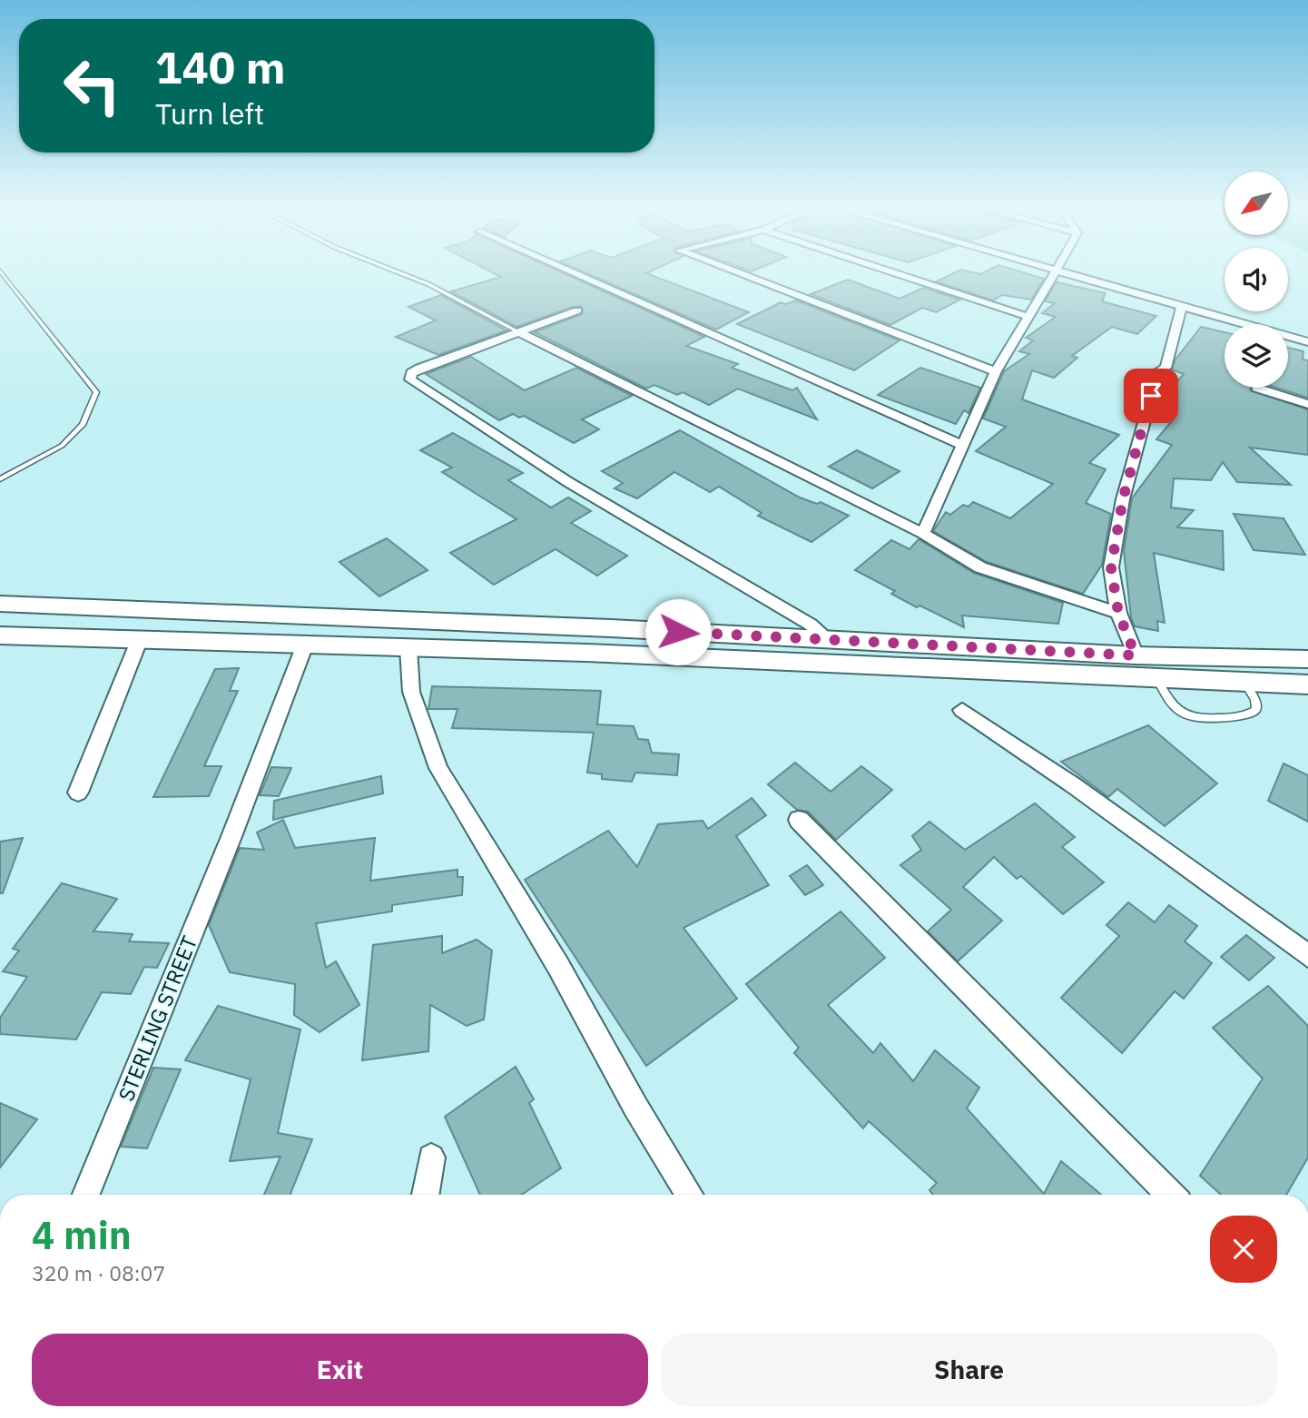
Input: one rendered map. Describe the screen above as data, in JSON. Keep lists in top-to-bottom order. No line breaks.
{"streets":{"street":["STERLING STREET"]},"north":"bottom left","page":{"turn":["140 m","Turn left"],"heading":["4 min","320 m · 08:07"],"buttons":["Exit","Share"]}}
